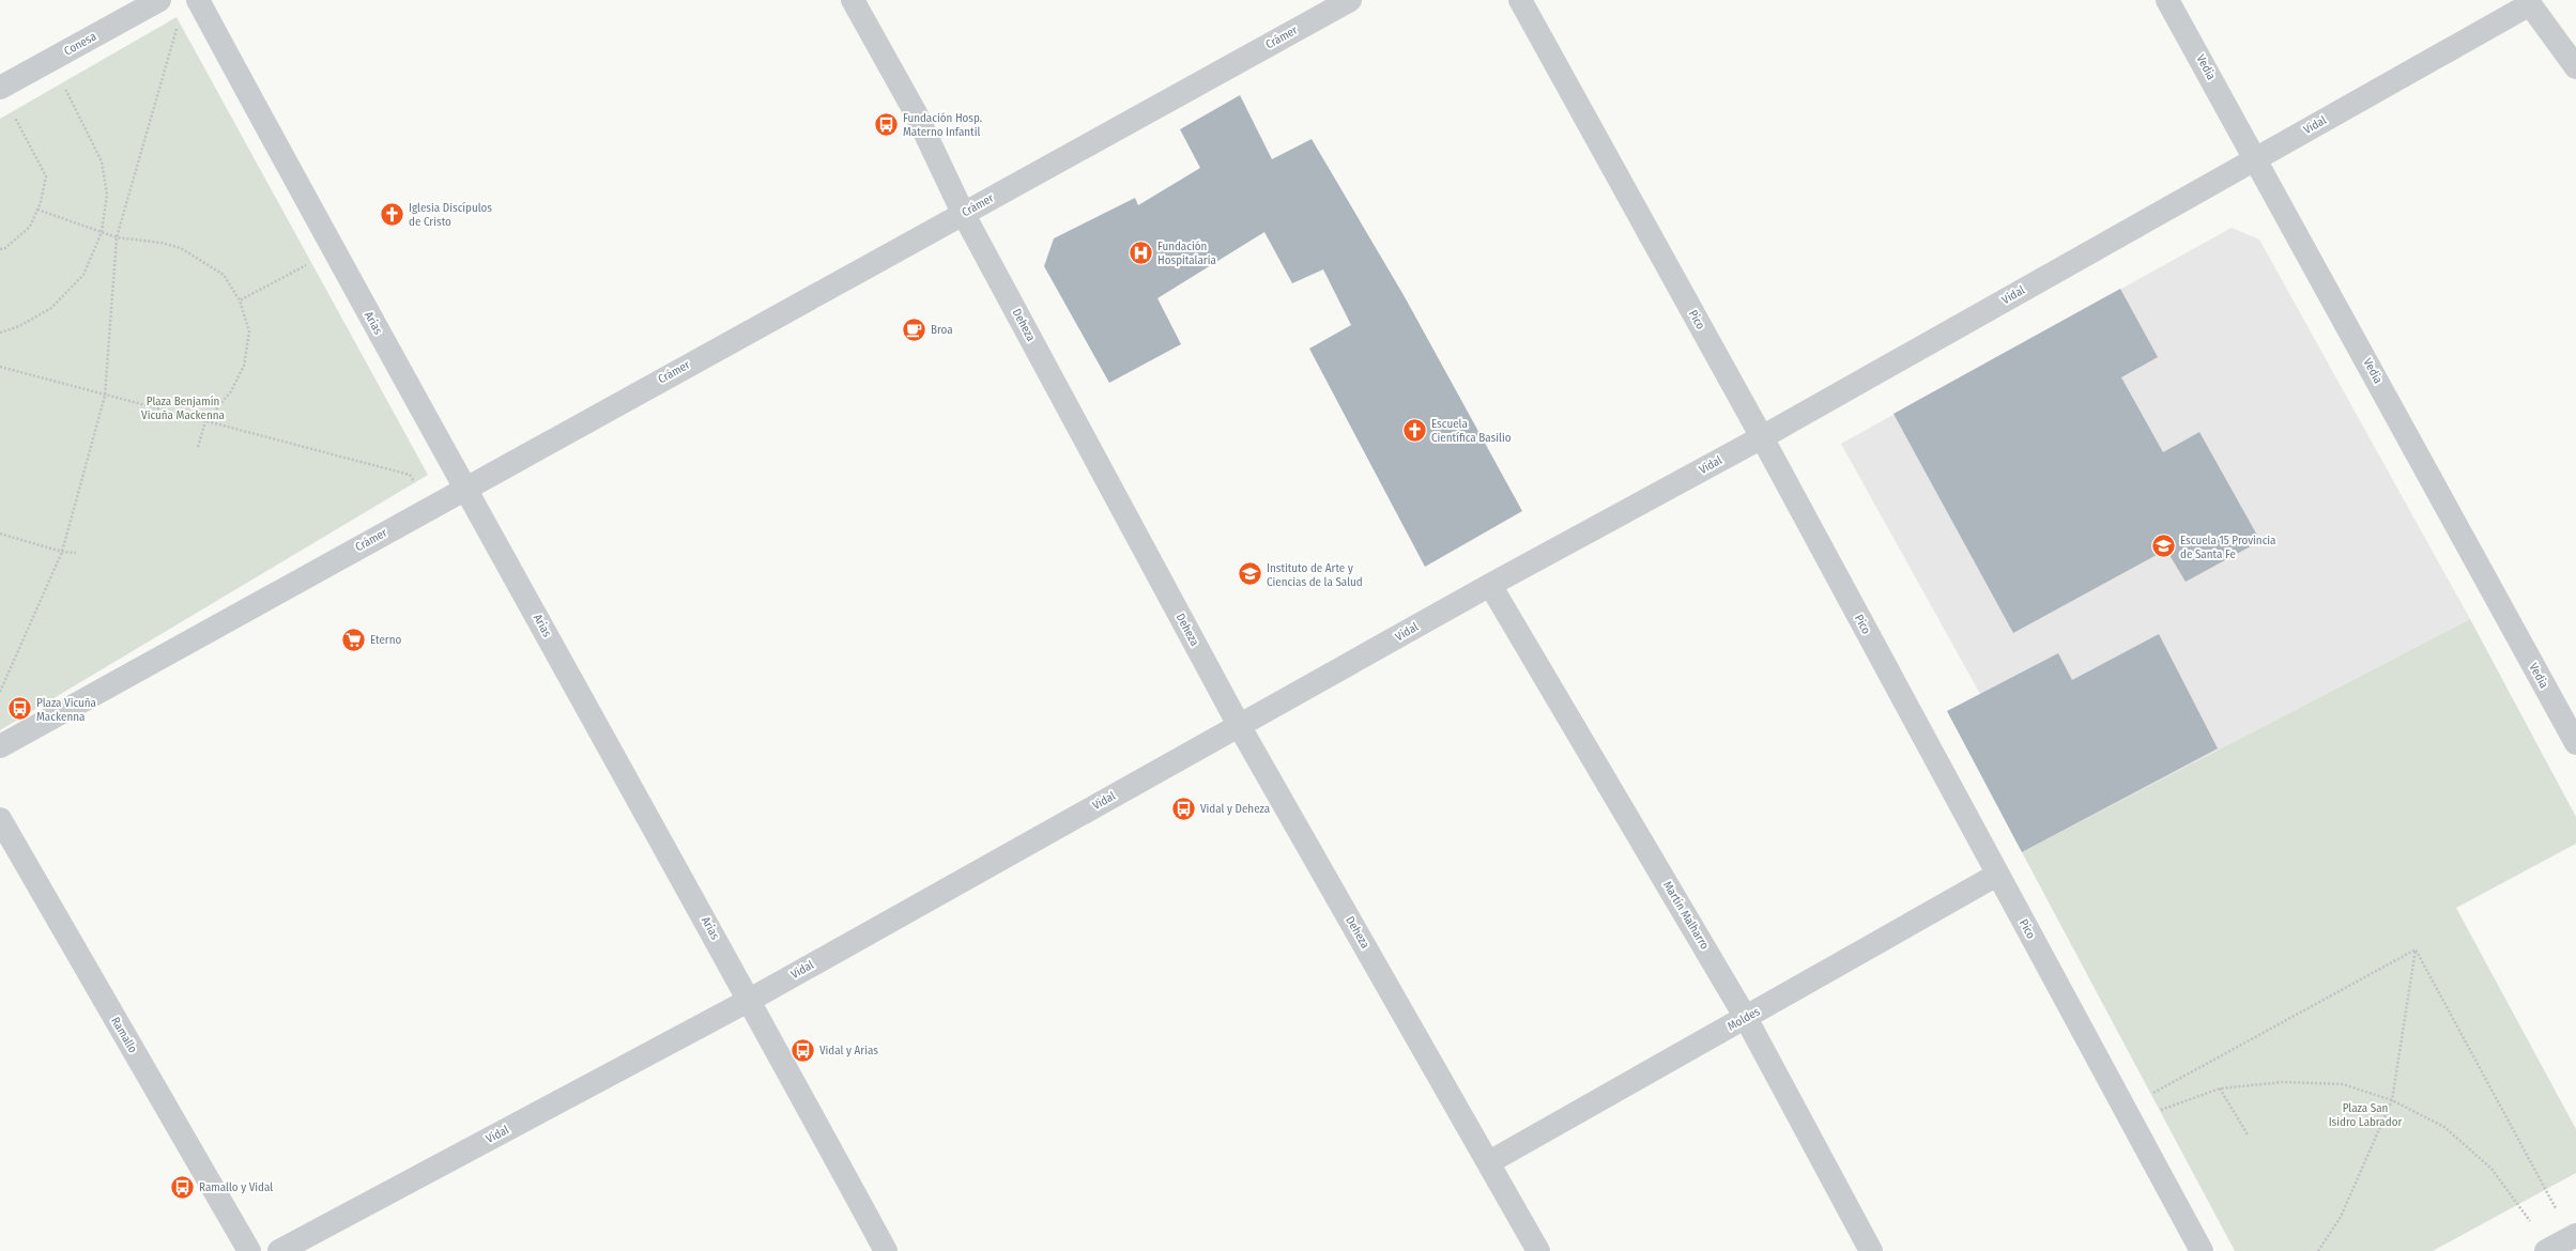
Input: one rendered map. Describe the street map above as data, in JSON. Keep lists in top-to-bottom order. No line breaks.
{"streets":{"street":["Crámer","Conesa","Vedia","Vidal","Pico","Arias","Deheza","Martín Malharro","Moldes","Ramallo"]},"crossings":[["Crámer","Arias"],["Crámer","Deheza"],["Vedia","Vidal"],["Vidal","Pico"],["Vidal","Arias"],["Vidal","Deheza"],["Vidal","Martín Malharro"],["Pico","Moldes"],["Deheza","Moldes"],["Martín Malharro","Moldes"]],"parks":["Plaza Benjamín Vicuña Mackenna","Plaza San Isidro Labrador"],"places":{"bus stop":["Fundación Hosp. Materno Infantil","Plaza Vicuña Mackenna","Vidal y Deheza","Vidal y Arias","Ramallo y Vidal"],"church":["Iglesia Discípulos de Cristo","Escuela Científica Basilio"],"hospital":["Fundación Hospitalaria"],"cafe":["Broa"],"school or university":["Escuela 15 Provincia de Santa Fe","Instituto de Arte y Ciencias de la Salud"],"supermarket":["Eterno"]}}
